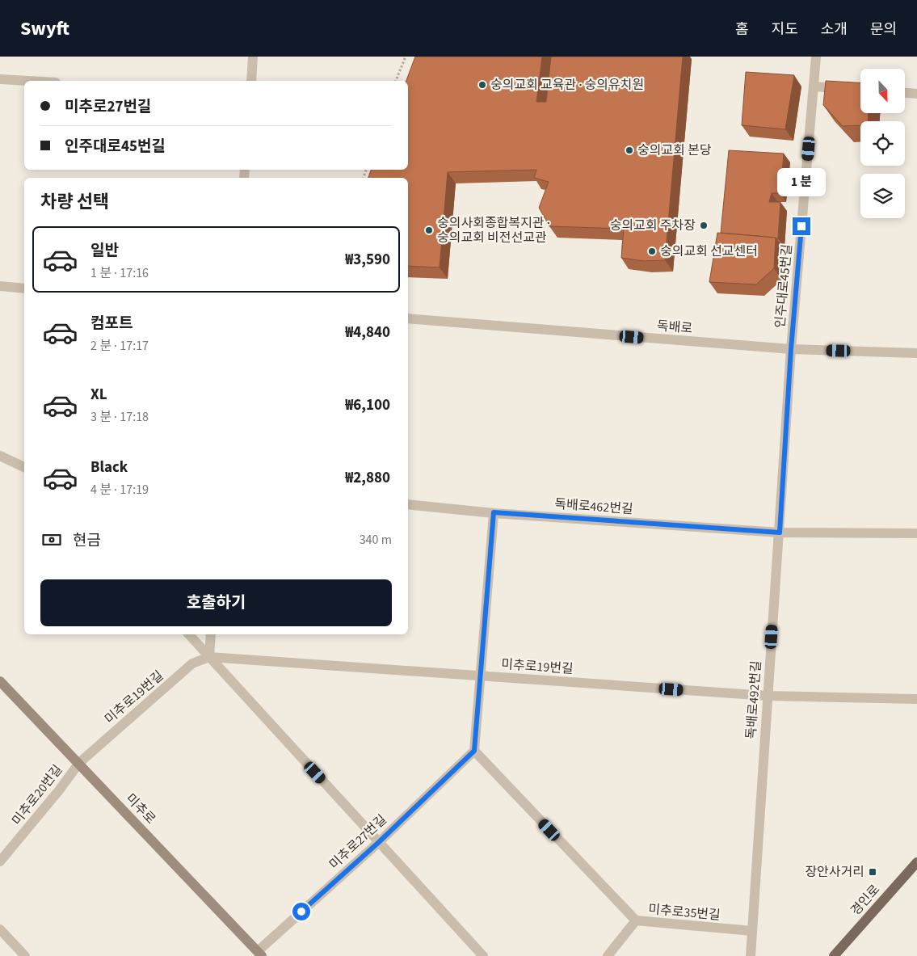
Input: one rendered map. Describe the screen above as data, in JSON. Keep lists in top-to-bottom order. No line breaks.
{"streets":{"main road":["미추로","경인로"],"street":["인주대로45번길","독배로","독배로462번길","미추로19번길","독배로492번길","미추로20번길","미추로27번길","미추로35번길"]},"crossings":[["인주대로45번길","독배로"],["인주대로45번길","독배로492번길"],["독배로","독배로492번길"],["독배로462번길","독배로492번길"],["미추로19번길","독배로492번길"],["미추로19번길","미추로20번길"],["미추로19번길","미추로"],["독배로492번길","미추로35번길"],["미추로20번길","미추로"],["미추로","미추로27번길"]],"places":{"other":["숭의교회 교육관 · 숭의유치원","숭의교회 본당","숭의교회 주차장","숭의사회종합복지관 · 숭의교회 비전선교관","숭의교회 선교센터"],"transit":["장안사거리"]},"north":"bottom","page":{"header":"Swyft","nav":["홈","지도","소개","문의"],"banner":["미추로27번길","인주대로45번길"],"bubble":"1 분","heading":"차량 선택","list":[{"name":"일반","note":"1 분 · 17:16","value":"₩3,590"},{"name":"컴포트","note":"2 분 · 17:17","value":"₩4,840"},{"name":"XL","note":"3 분 · 17:18","value":"₩6,100"},{"name":"Black","note":"4 분 · 17:19","value":"₩2,880"}],"pay":["현금","340 m"],"buttons":"호출하기"}}
